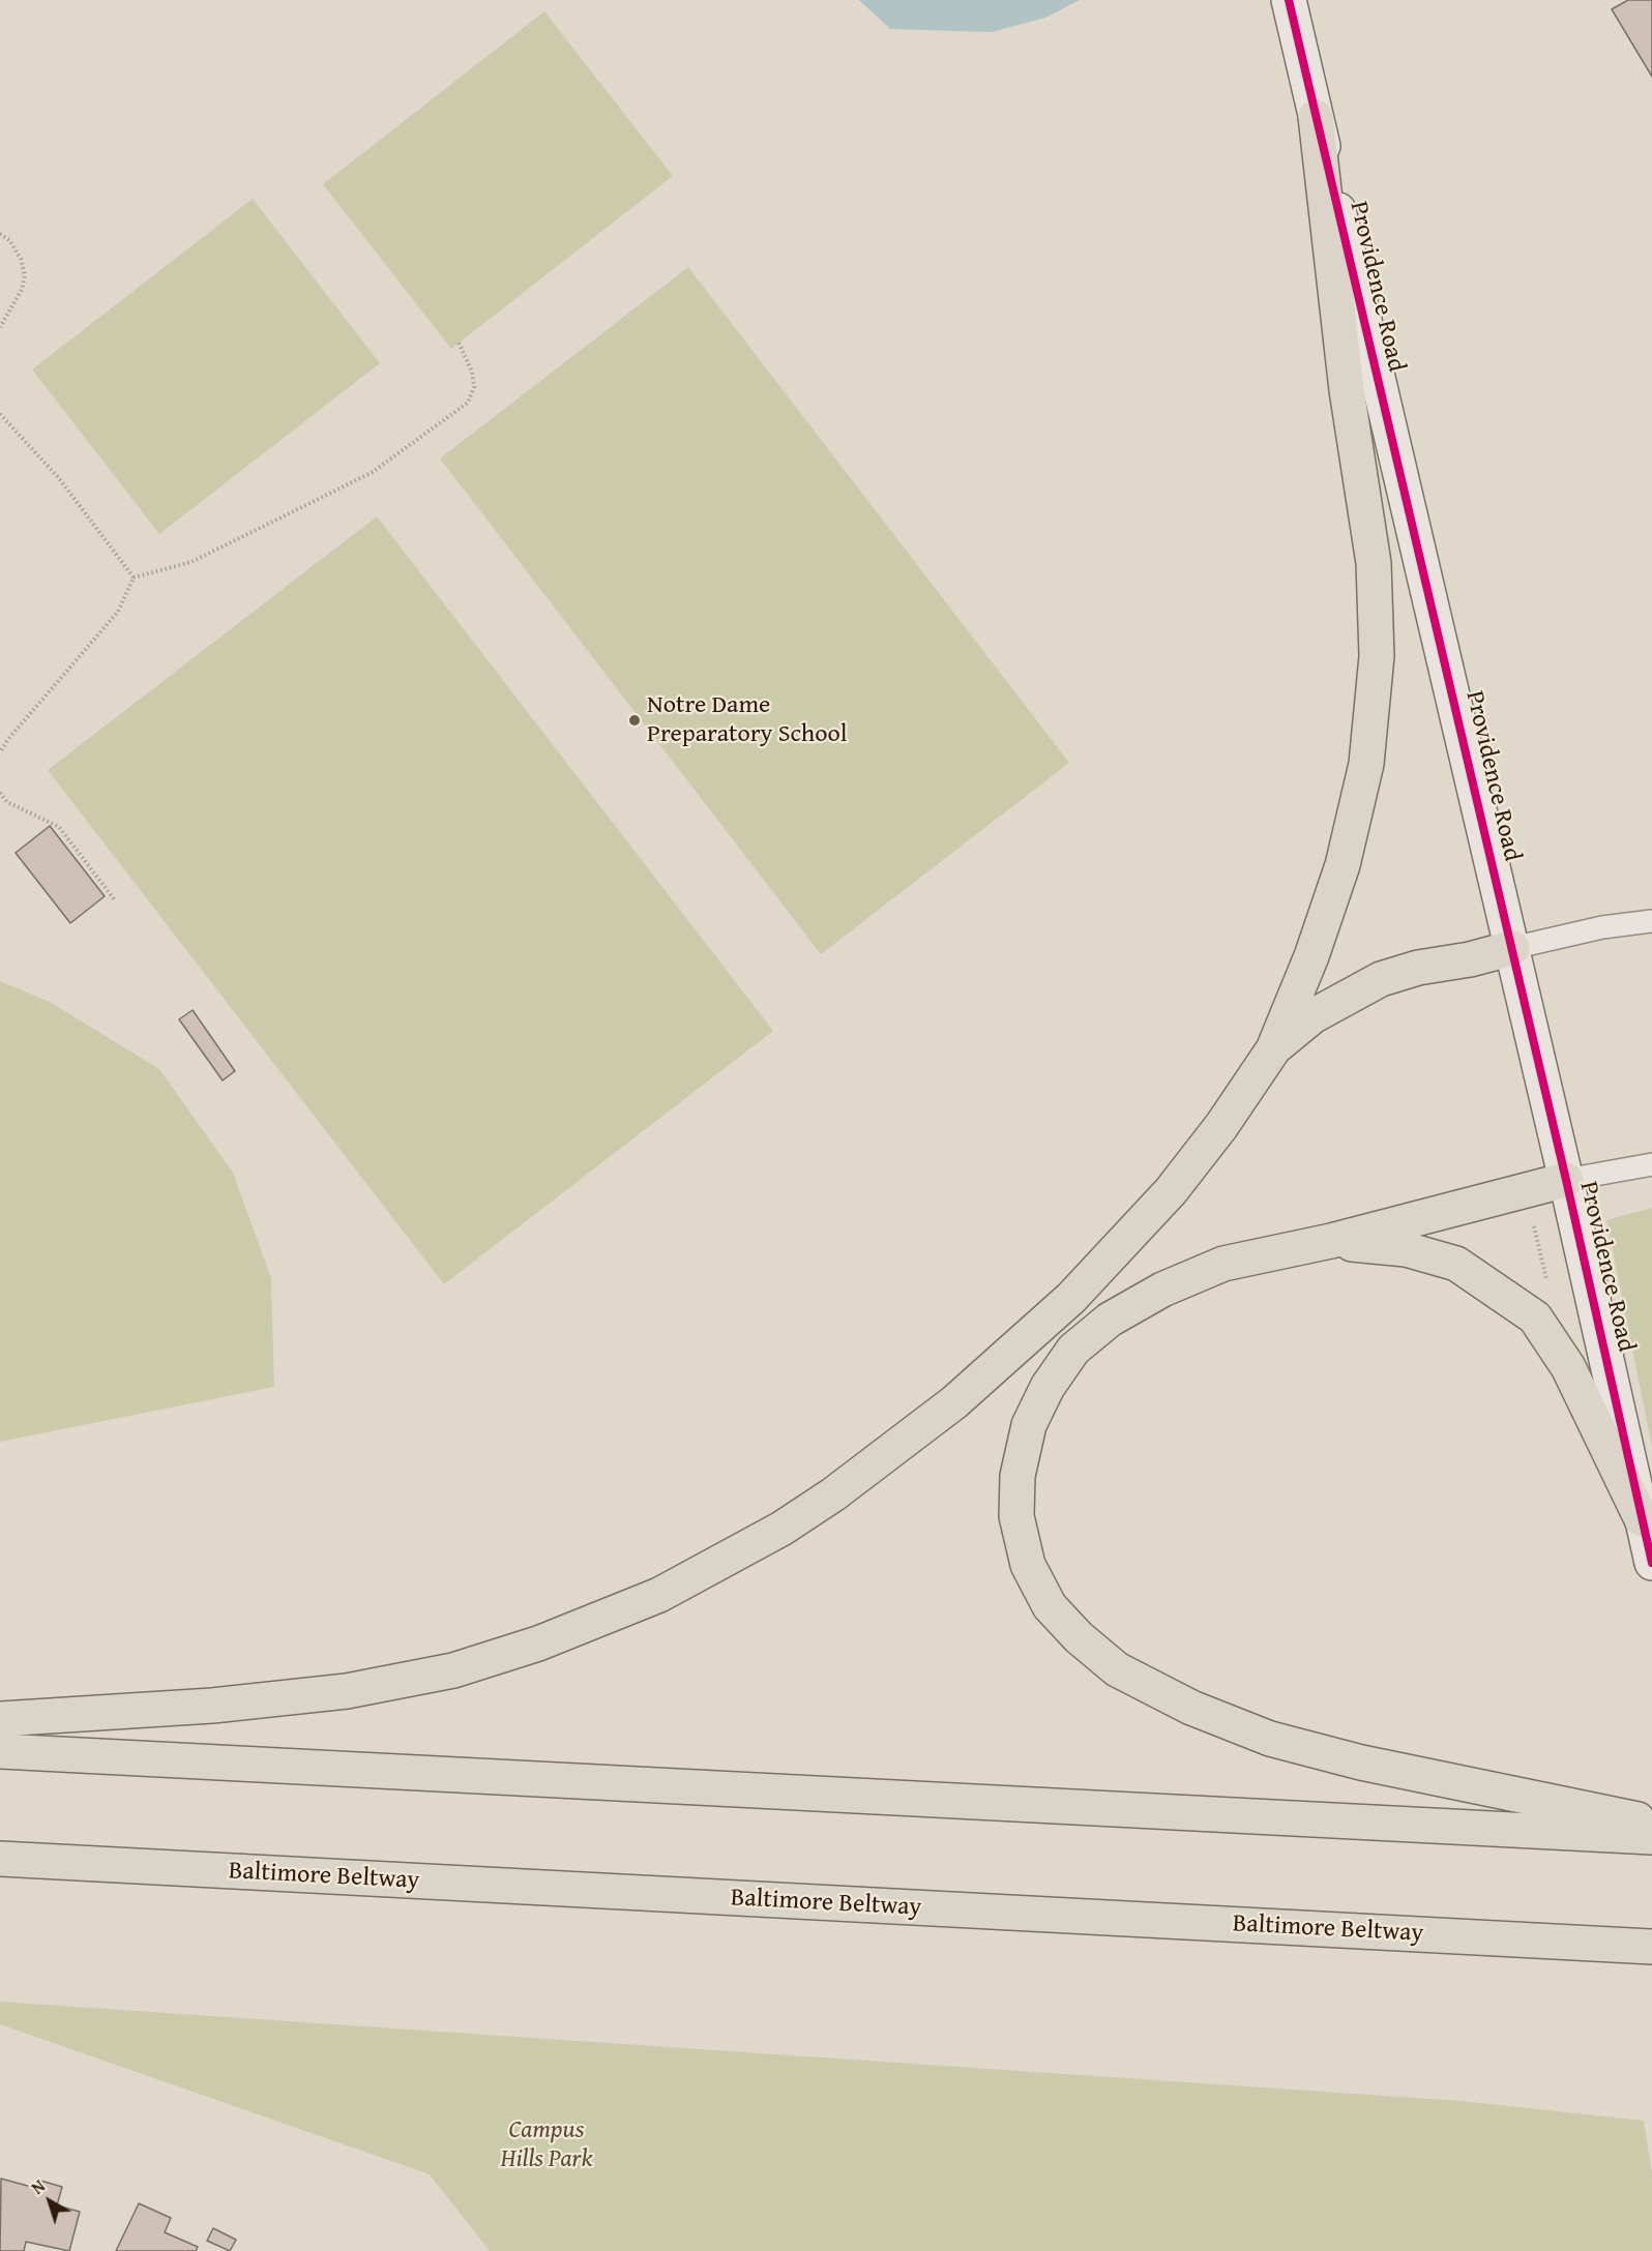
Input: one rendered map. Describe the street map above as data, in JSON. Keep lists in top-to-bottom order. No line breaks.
{"streets":{"highway":["Baltimore Beltway"],"street":["Providence Road"]},"parks":["Campus Hills Park"],"places":["Notre Dame Preparatory School"],"north":"top left"}
